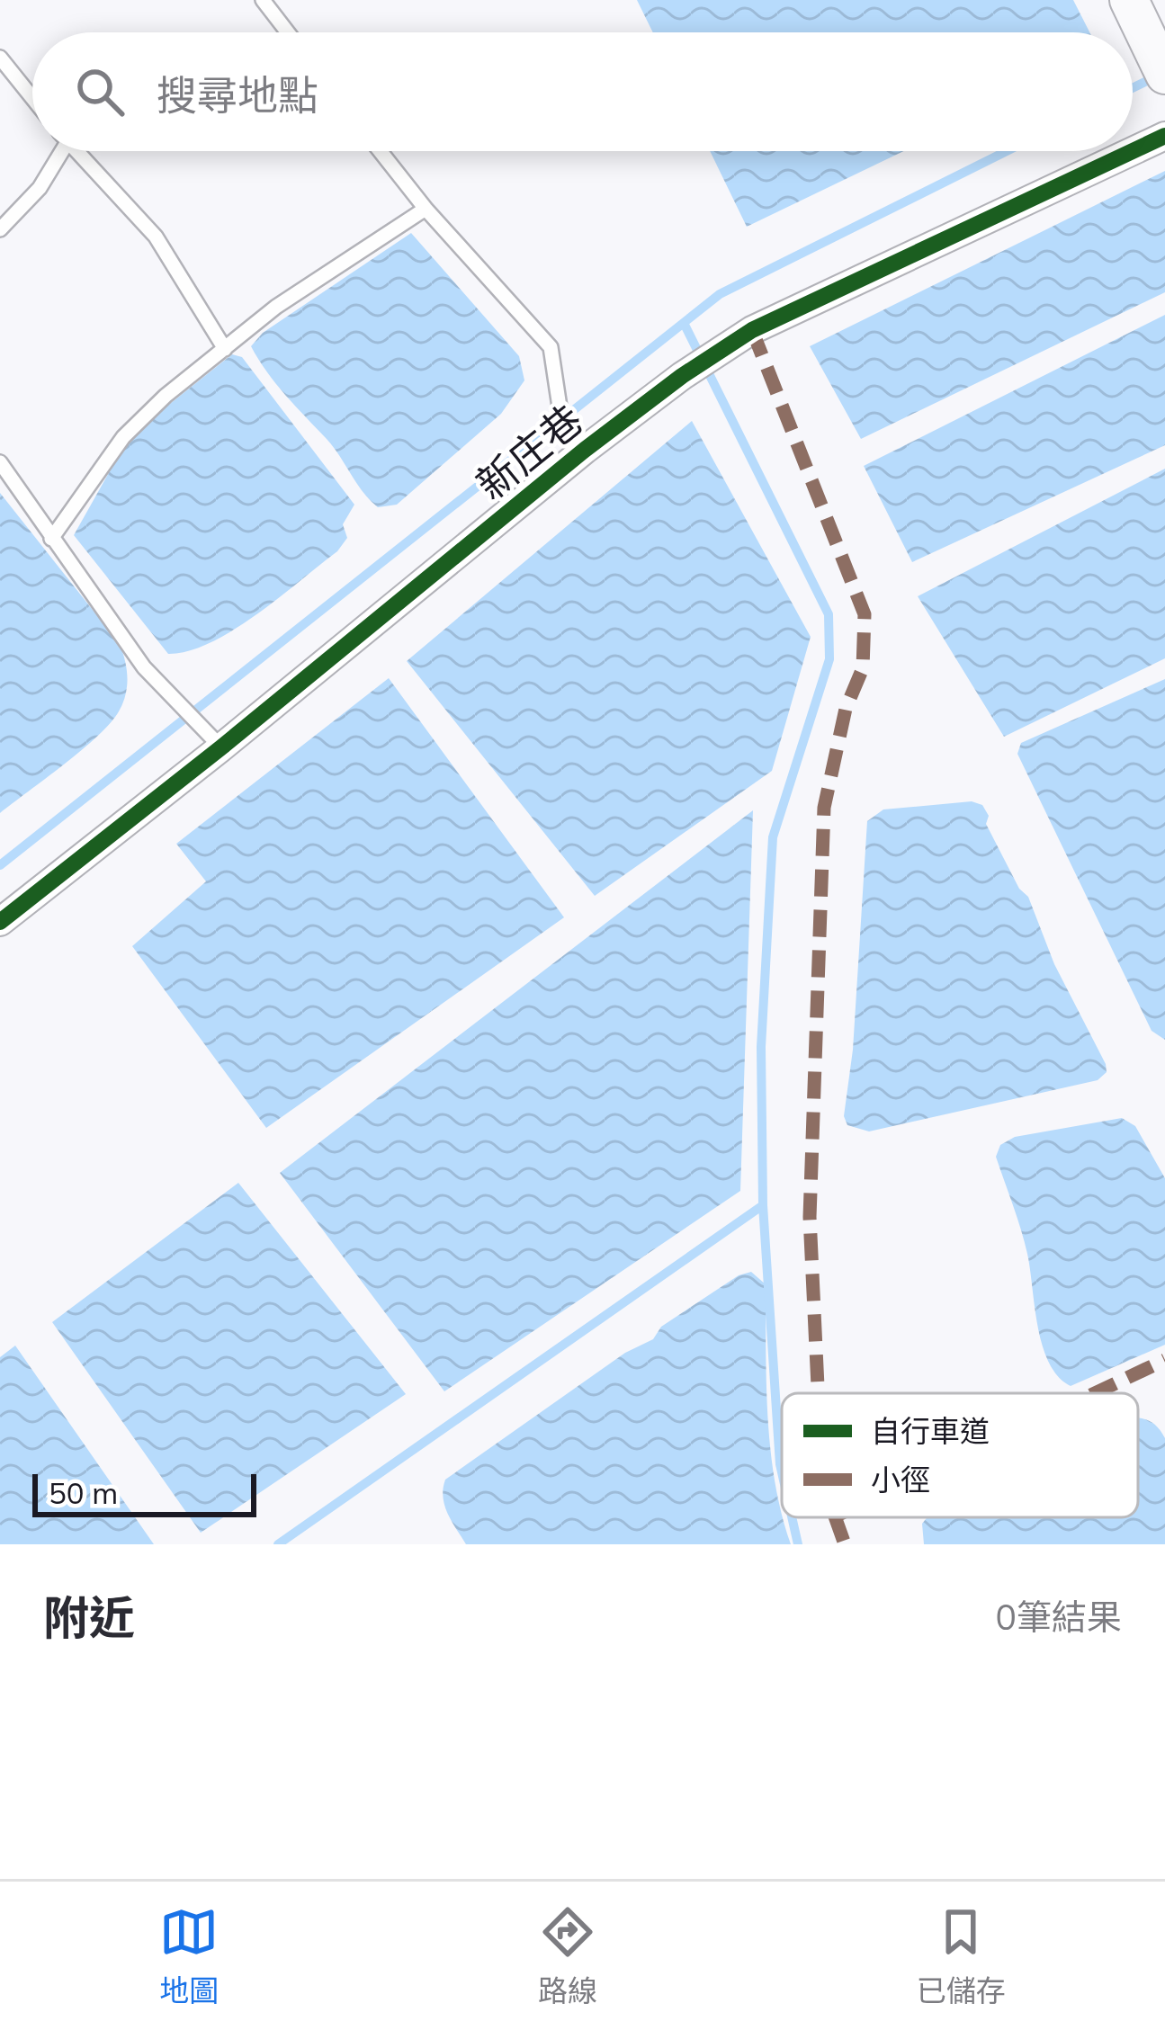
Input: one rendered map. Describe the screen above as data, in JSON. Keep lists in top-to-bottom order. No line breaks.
{"streets":{"street":["新庄巷"]},"legend":["自行車道","小徑"],"scale_bar":"50 m","page":{"search":"搜尋地點","scale":"50 m","heading":["附近","0筆結果"],"nav":["地圖","路線","已儲存"]}}
